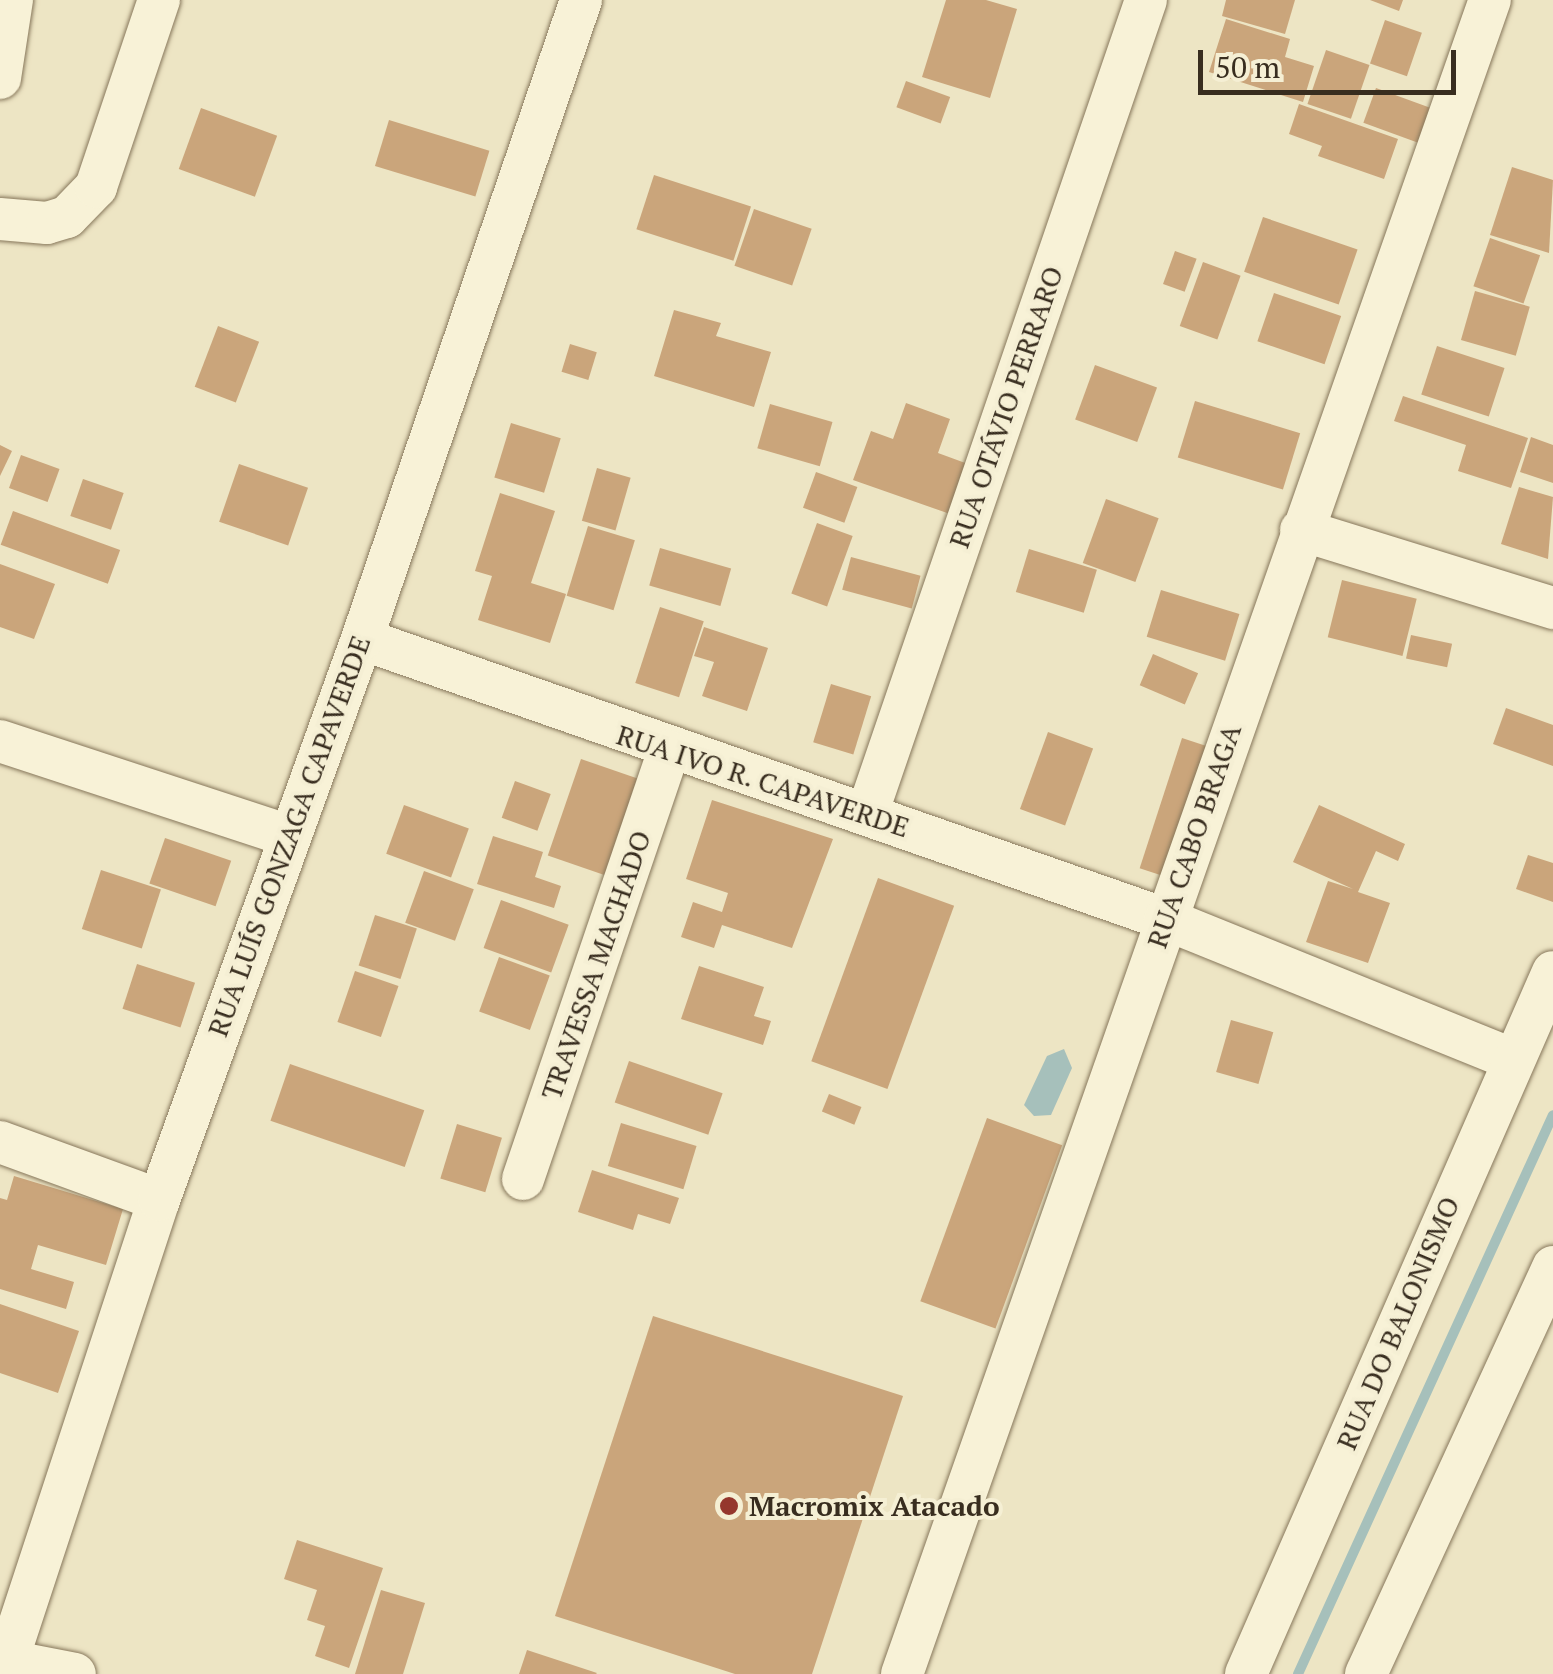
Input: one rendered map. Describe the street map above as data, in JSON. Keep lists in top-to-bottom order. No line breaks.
{"streets":{"street":["RUA OTÁVIO PERRARO","RUA IVO R. CAPAVERDE","RUA LUÍS GONZAGA CAPAVERDE","RUA CABO BRAGA","TRAVESSA MACHADO","RUA DO BALONISMO"]},"crossings":[["RUA OTÁVIO PERRARO","RUA IVO R. CAPAVERDE"],["RUA IVO R. CAPAVERDE","RUA LUÍS GONZAGA CAPAVERDE"],["RUA IVO R. CAPAVERDE","RUA CABO BRAGA"],["RUA IVO R. CAPAVERDE","TRAVESSA MACHADO"],["RUA IVO R. CAPAVERDE","RUA DO BALONISMO"]],"places":["Macromix Atacado"],"scale_bar":"50 m"}
